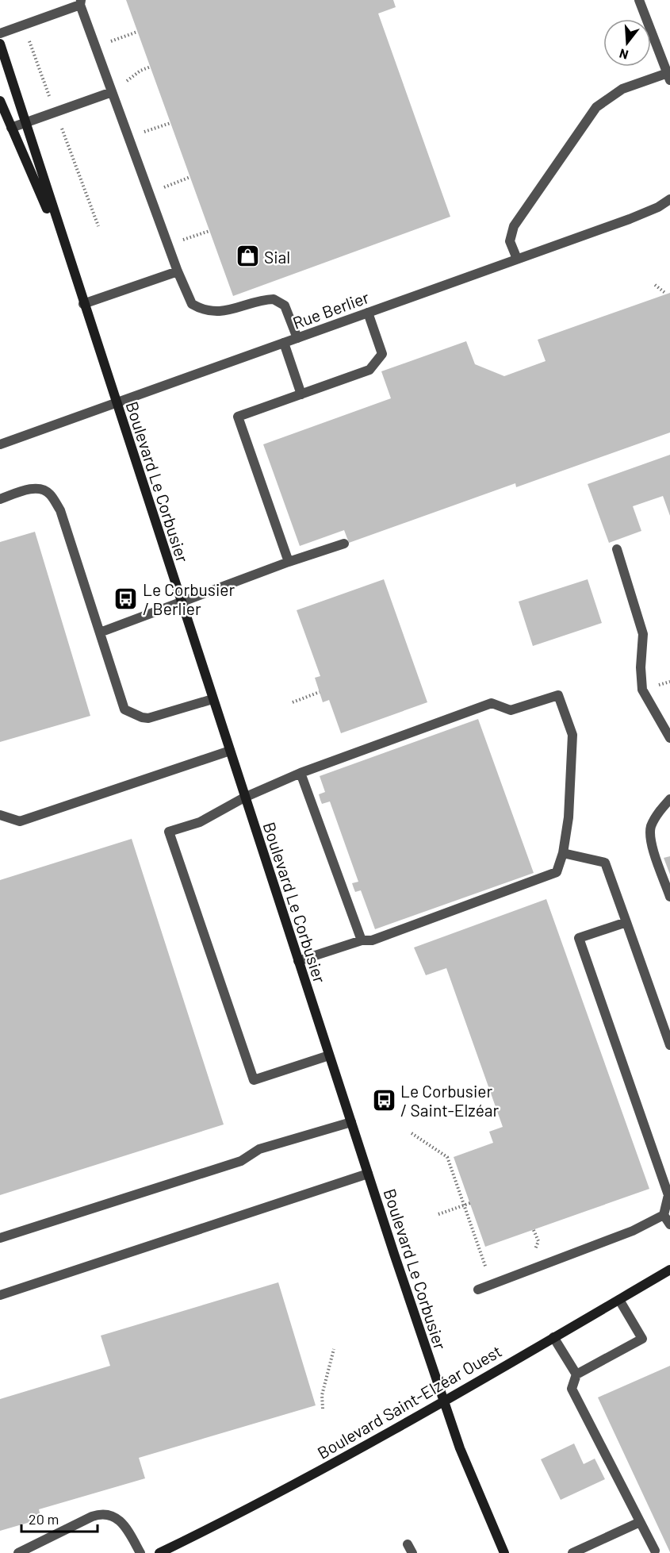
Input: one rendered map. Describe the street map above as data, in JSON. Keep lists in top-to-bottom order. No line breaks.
{"streets":{"street":["Rue Berlier","Boulevard Le Corbusier","Boulevard Saint-Elzéar Ouest"]},"crossings":[["Rue Berlier","Boulevard Le Corbusier"],["Boulevard Le Corbusier","Boulevard Saint-Elzéar Ouest"]],"places":{"shop":["Sial"],"bus stop":["Le Corbusier / Berlier","Le Corbusier / Saint-Elzéar"]},"scale_bar":"20 m","north":"bottom"}
